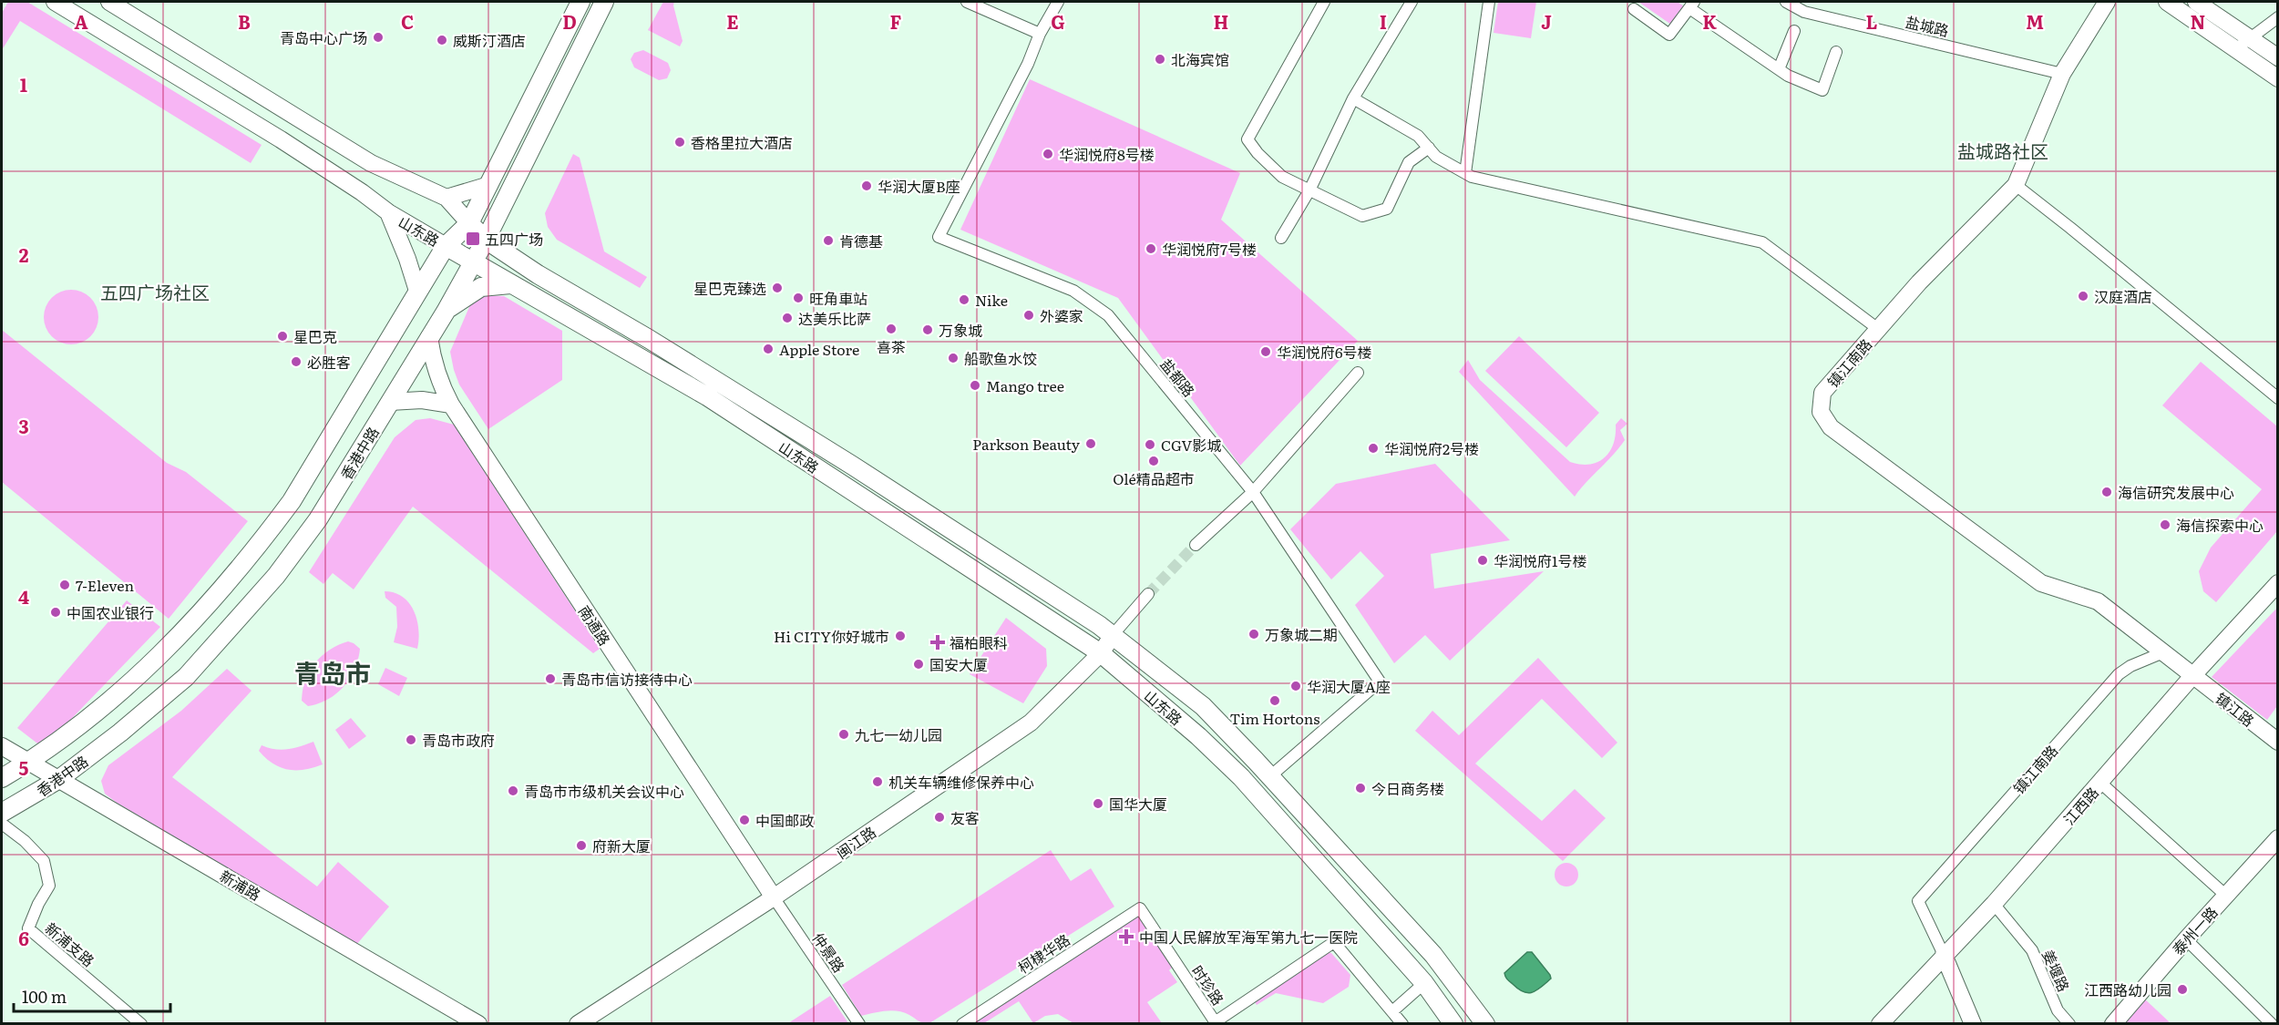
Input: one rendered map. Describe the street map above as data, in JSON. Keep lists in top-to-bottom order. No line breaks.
{"streets":{"main road":["山东路","香港中路"],"street":["盐城路","镇江南路","盐都路","南通路","镇江路","江西路","闽江路","新浦路","泰州一路","新浦支路","仲景路","柯棣华路","姜堰路","时珍路"]},"crossings":[["盐城路","镇江南路"],["山东路","盐都路"],["山东路","香港中路"],["山东路","闽江路"],["镇江南路","镇江路"],["镇江南路","江西路"],["香港中路","南通路"],["香港中路","新浦路"],["南通路","闽江路"],["南通路","仲景路"],["镇江路","江西路"],["江西路","姜堰路"],["闽江路","仲景路"],["柯棣华路","时珍路"]],"districts":["盐城路社区","五四广场社区","青岛市"],"places":{"other":["青岛中心广场","威斯汀酒店","北海宾馆","香格里拉大酒店","华润悦府8号楼","华润大厦B座","肯德基","华润悦府7号楼","星巴克臻选","汉庭酒店","旺角車站","Nike","外婆家","达美乐比萨","喜茶","万象城","星巴克","Apple Store","华润悦府6号楼","船歌鱼水饺","必胜客","Mango tree","Parkson Beauty","CGV影城","华润悦府2号楼","Olé精品超市","海信研究发展中心","海信探索中心","华润悦府1号楼","7-Eleven","中国农业银行","万象城二期","Hi CITY你好城市","国安大厦","青岛市信访接待中心","华润大厦A座","Tim Hortons","九七一幼儿园","青岛市政府","机关车辆维修保养中心","今日商务楼","青岛市市级机关会议中心","国华大厦","友客","中国邮政","府新大厦","江西路幼儿园"],"transit":["五四广场"],"health":["福柏眼科","中国人民解放军海军第九七一医院"]},"scale_bar":"100 m","grid":{"columns":["A","B","C","D","E","F","G","H","I","J","K","L","M","N"],"rows":["1","2","3","4","5","6"]}}
